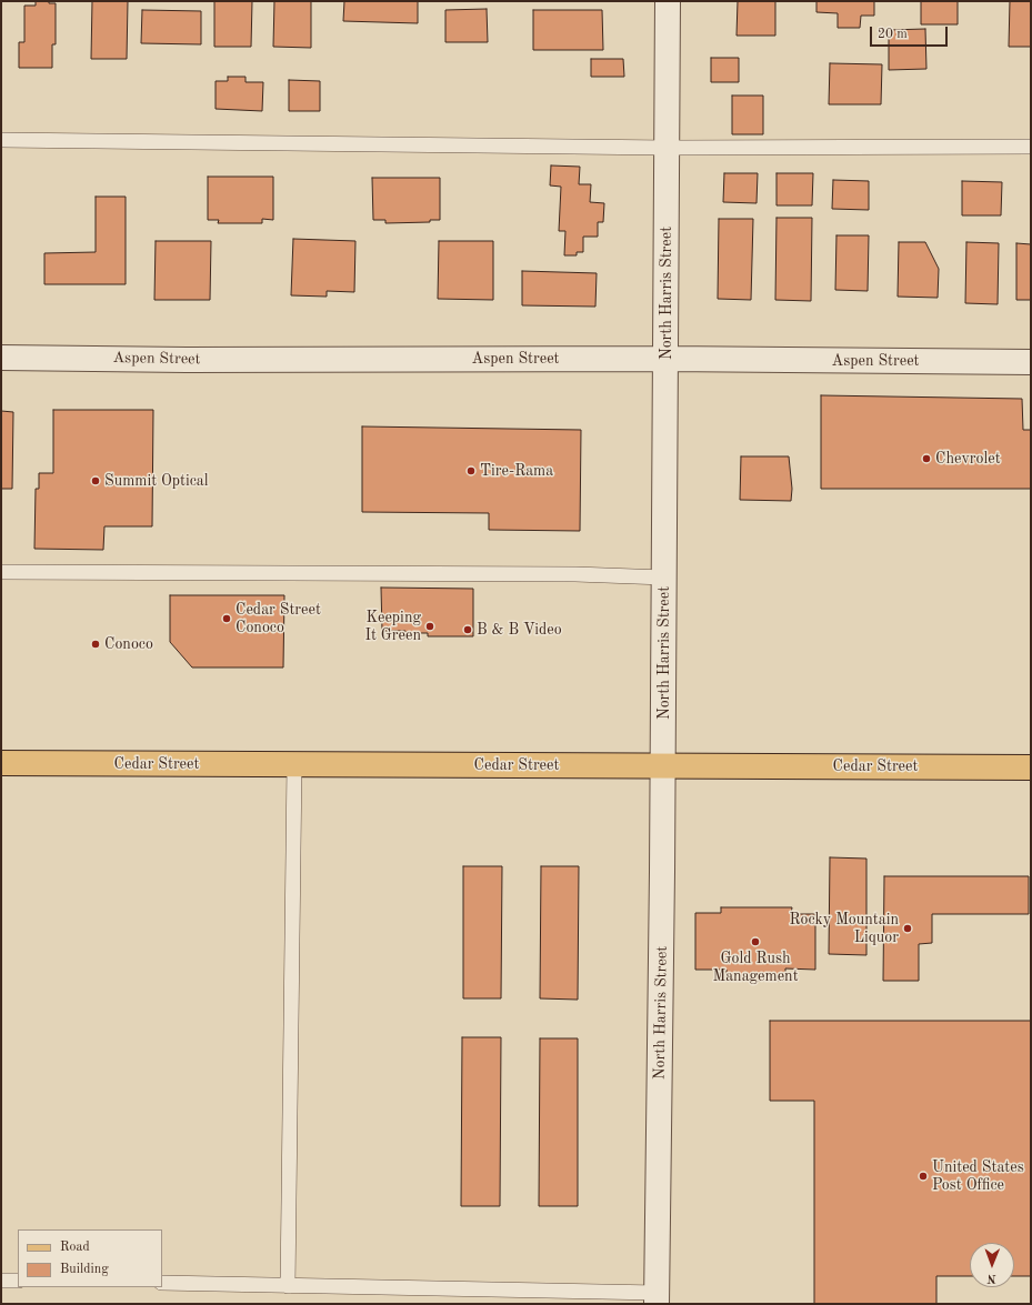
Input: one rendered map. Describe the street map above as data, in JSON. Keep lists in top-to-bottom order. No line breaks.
{"streets":{"main road":["Cedar Street"],"street":["North Harris Street","Aspen Street"]},"crossings":[["North Harris Street","Aspen Street"],["North Harris Street","Cedar Street"]],"places":["Chevrolet","Tire-Rama","Summit Optical","Cedar Street Conoco","Keeping It Green","B & B Video","Conoco","Rocky Mountain Liquor","Gold Rush Management","United States Post Office"],"legend":["Road","Building"],"scale_bar":"20 m","north":"bottom"}
